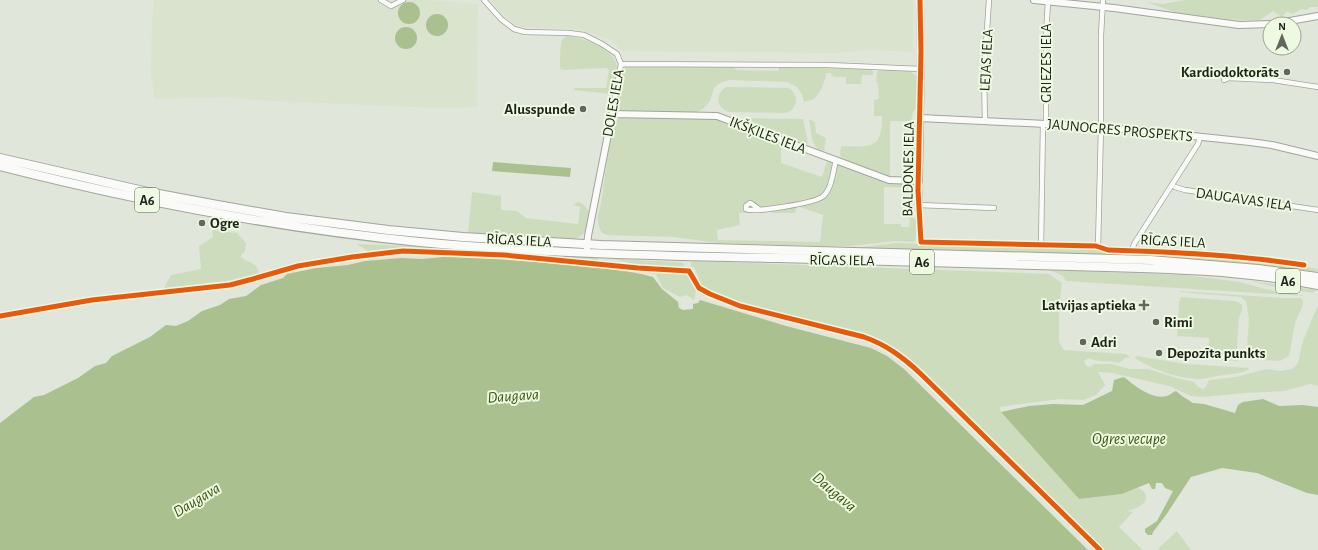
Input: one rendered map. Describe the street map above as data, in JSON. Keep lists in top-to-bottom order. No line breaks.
{"streets":{"highway":["A6","RĪGAS IELA"],"street":["LEJAS IELA","GRIEZES IELA","DOLES IELA","JAUNOGRES PROSPEKTS","IKŠĶILES IELA","BALDONES IELA","DAUGAVAS IELA"]},"crossings":[["LEJAS IELA","JAUNOGRES PROSPEKTS"],["GRIEZES IELA","JAUNOGRES PROSPEKTS"],["GRIEZES IELA","BALDONES IELA"],["GRIEZES IELA","RĪGAS IELA"],["DOLES IELA","IKŠĶILES IELA"],["DOLES IELA","RĪGAS IELA"],["JAUNOGRES PROSPEKTS","BALDONES IELA"],["IKŠĶILES IELA","BALDONES IELA"],["BALDONES IELA","RĪGAS IELA"],["A6","RĪGAS IELA"]],"water":["Daugava","Ogres vecupe"],"places":{"other":["Kardiodoktorāts","Alusspunde","Ogre","Rimi","Adri","Depozīta punkts"],"health":["Latvijas aptieka"]},"north":"top"}
